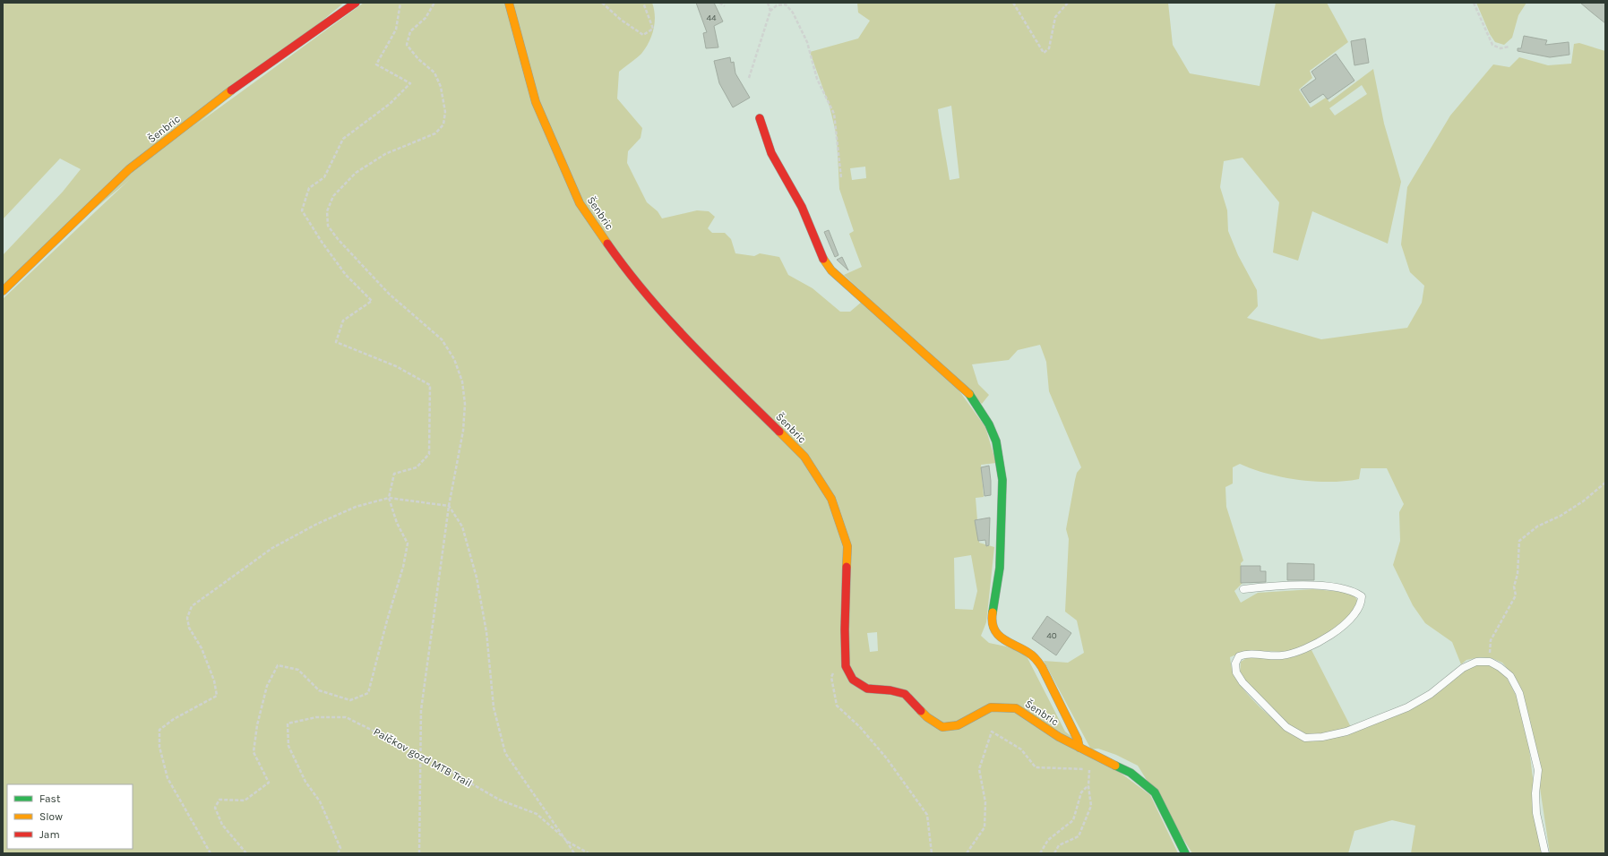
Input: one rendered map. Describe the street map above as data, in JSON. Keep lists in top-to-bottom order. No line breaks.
{"streets":{"street":["Šenbric"],"path":["Palčkov gozd MTB Trail"]},"house_numbers":["44","40"],"legend":["Fast","Slow","Jam"]}
